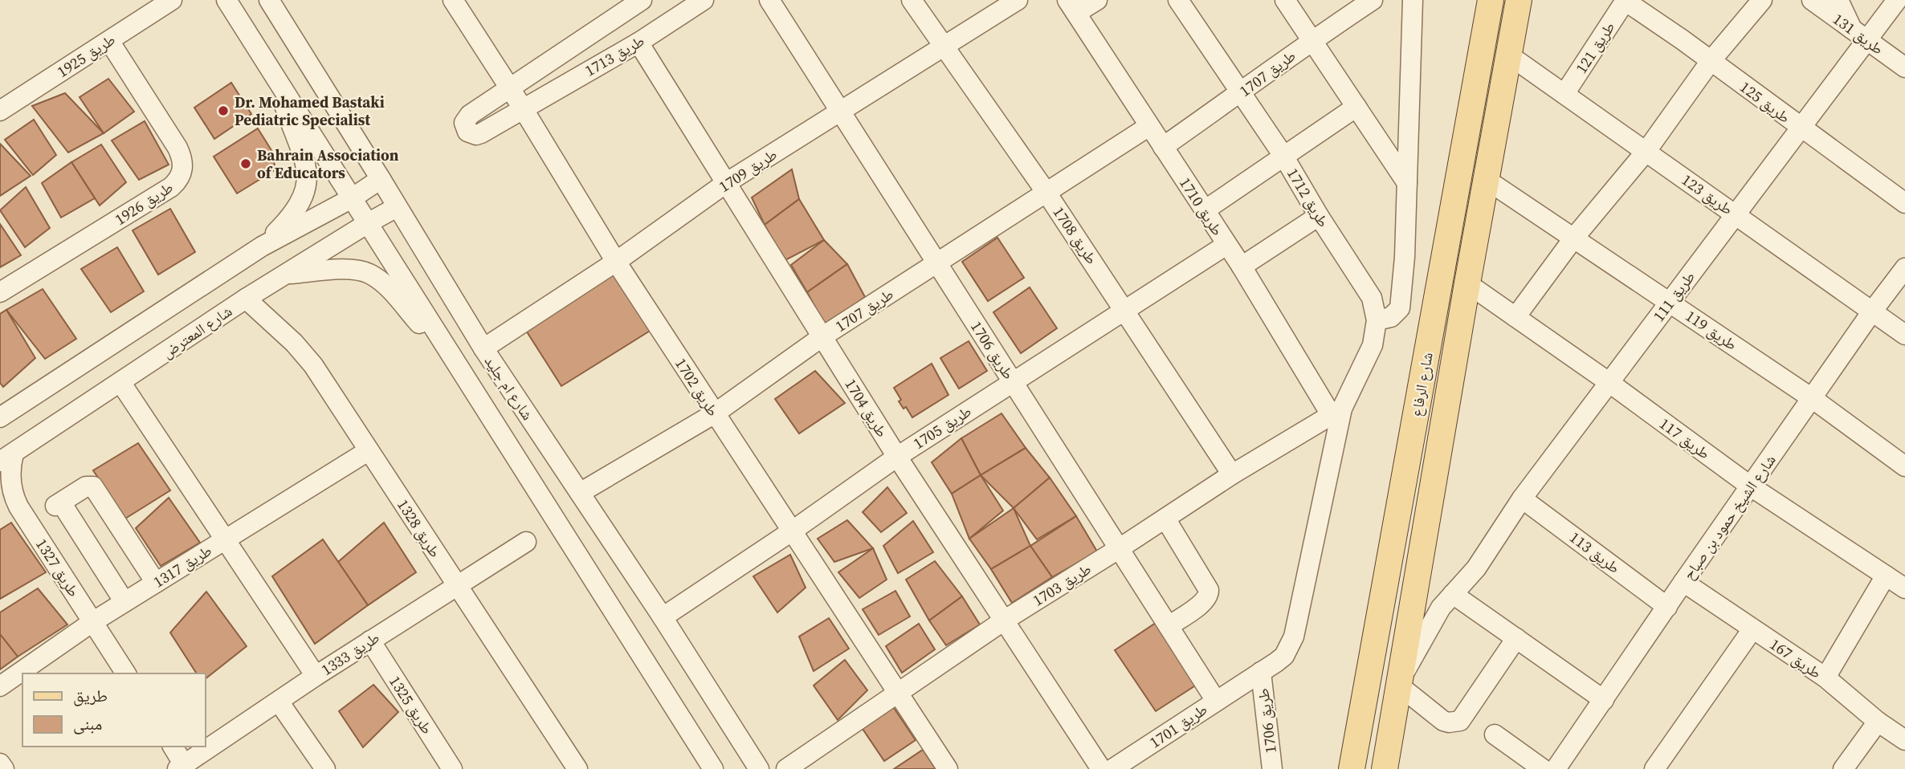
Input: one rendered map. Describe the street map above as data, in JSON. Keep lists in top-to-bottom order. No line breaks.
{"streets":{"main road":["شارع الرفاع"],"street":["طريق 131","طريق 121","طريق 1925","طريق 1713","طريق 1707","طريق 125","طريق 1709","طريق 123","طريق 1712","طريق 1926","طريق 1710","طريق 1708","طريق 111","طريق 119","شارع المعترض","طريق 1706","طريق 1702","شارع ام جليد","طريق 1704","طريق 1705","طريق 117","شارع الشيخ حمود بن صباح","طريق 1328","طريق 113","طريق 1317","طريق 1327","طريق 1703","طريق 1333","طريق 167","طريق 1325","طريق 1701"]},"crossings":[["طريق 131","طريق 111"],["طريق 121","طريق 125"],["طريق 121","طريق 123"],["طريق 1925","طريق 1926"],["طريق 1713","طريق 1702"],["طريق 1713","طريق 1704"],["طريق 1707","طريق 1712"],["طريق 1707","طريق 1710"],["طريق 1707","طريق 1708"],["طريق 1707","طريق 1706"],["طريق 1707","طريق 1702"],["طريق 1707","شارع ام جليد"],["طريق 1707","طريق 1704"],["طريق 125","طريق 111"],["طريق 1709","طريق 1708"],["طريق 1709","طريق 1706"],["طريق 1709","طريق 1702"],["طريق 1709","شارع ام جليد"],["طريق 1709","طريق 1704"],["طريق 123","طريق 111"],["طريق 123","شارع الرفاع"],["طريق 123","شارع الشيخ حمود بن صباح"],["طريق 1712","طريق 1710"],["طريق 1712","طريق 1706"],["طريق 1712","طريق 1703"],["طريق 1712","طريق 1701"],["طريق 1710","طريق 1705"],["طريق 1710","طريق 1703"],["طريق 1708","طريق 1705"],["طريق 1708","طريق 1703"],["طريق 111","طريق 119"],["طريق 111","شارع الرفاع"],["طريق 111","طريق 117"],["طريق 111","طريق 113"],["طريق 119","شارع الرفاع"],["طريق 119","شارع الشيخ حمود بن صباح"],["شارع المعترض","شارع ام جليد"],["شارع المعترض","طريق 1328"],["شارع المعترض","طريق 1327"],["طريق 1706","طريق 1705"],["طريق 1706","طريق 1703"],["طريق 1706","طريق 1701"],["شارع الرفاع","طريق 117"],["طريق 1702","طريق 1705"],["طريق 1702","طريق 1703"],["شارع ام جليد","طريق 1705"],["طريق 1704","طريق 1705"],["طريق 1704","طريق 1703"],["طريق 117","شارع الشيخ حمود بن صباح"],["شارع الشيخ حمود بن صباح","طريق 113"],["شارع الشيخ حمود بن صباح","طريق 167"],["طريق 1328","طريق 1317"],["طريق 1328","طريق 1333"],["طريق 1317","طريق 1327"],["طريق 1333","طريق 1325"]],"places":["Dr. Mohamed Bastaki Pediatric Specialist","Bahrain Association of Educators"],"legend":["طريق","مبنى"]}
